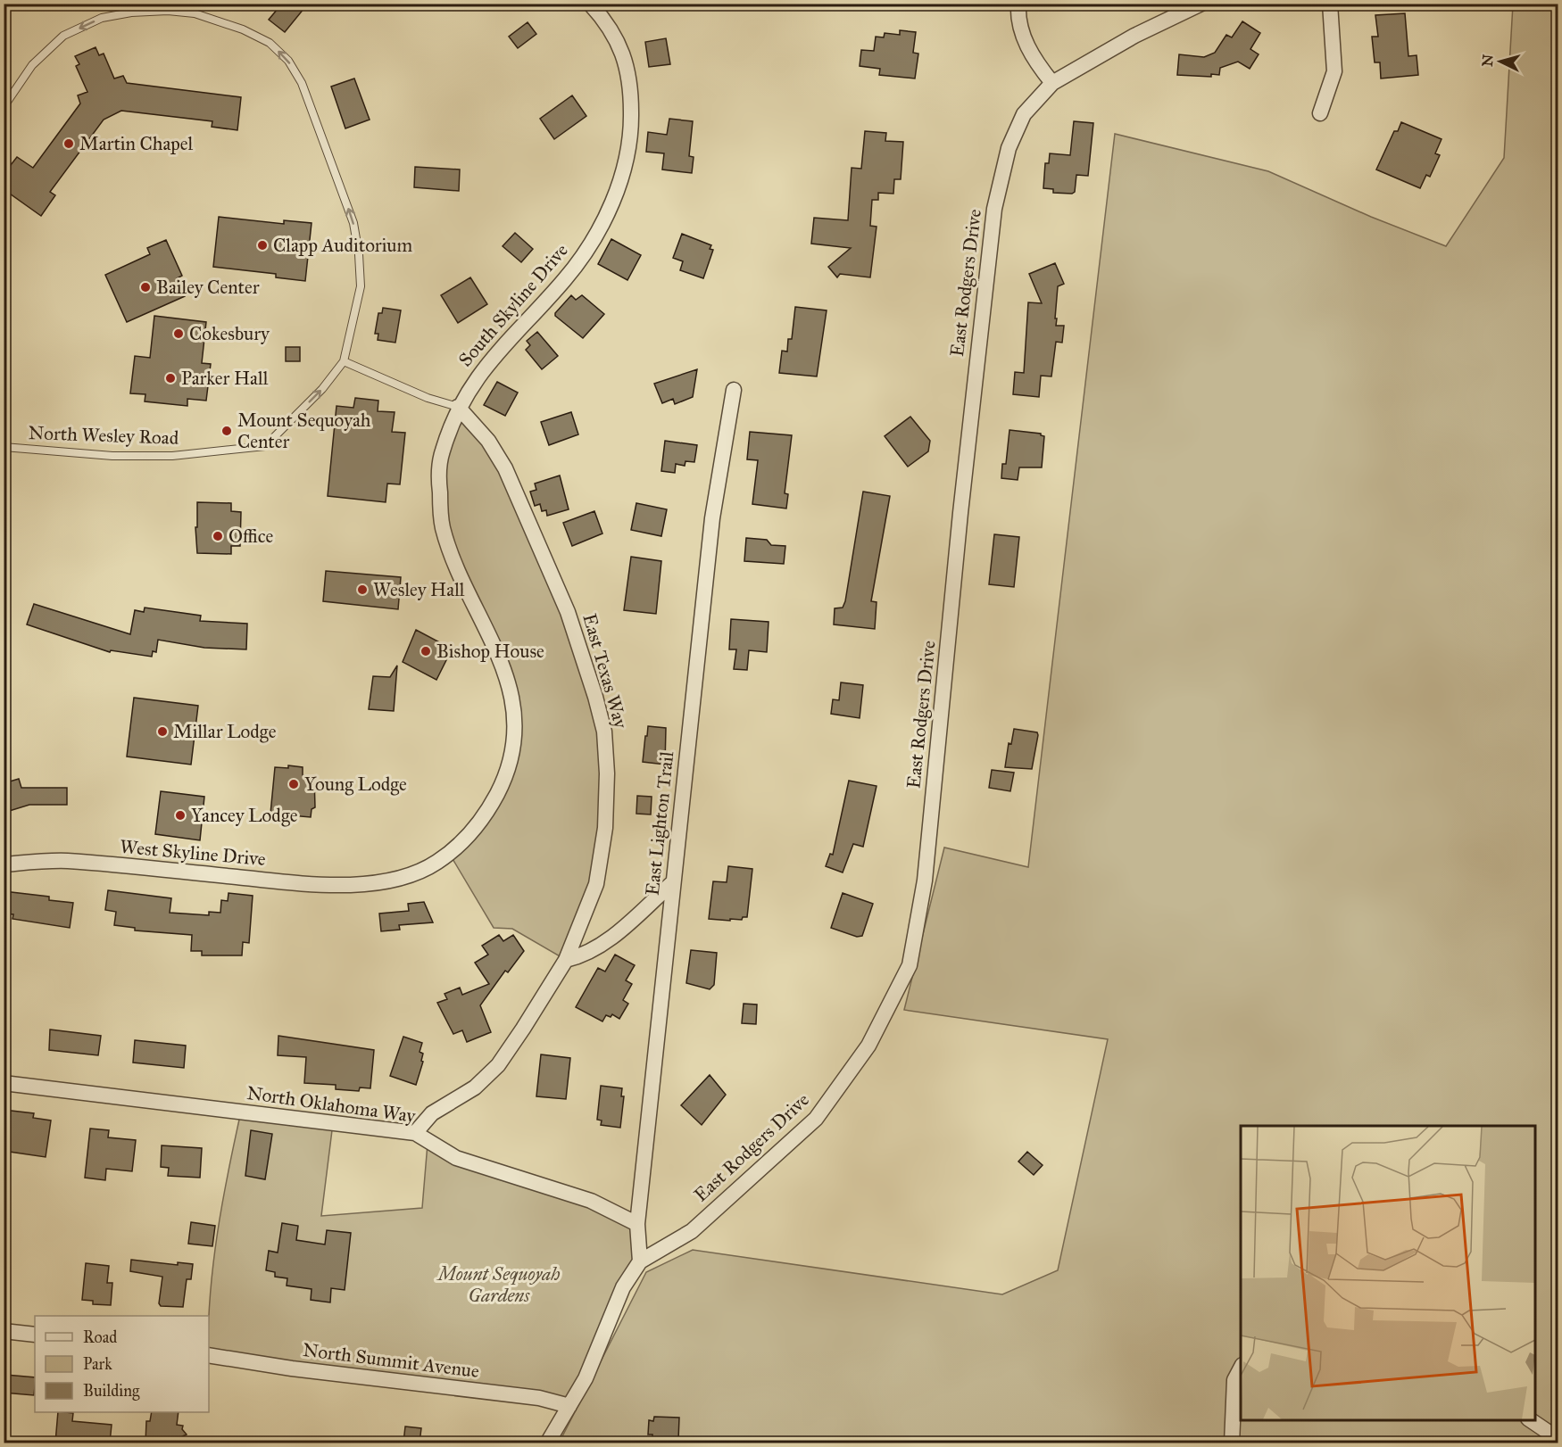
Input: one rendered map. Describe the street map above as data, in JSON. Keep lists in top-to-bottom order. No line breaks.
{"streets":{"street":["East Rodgers Drive","South Skyline Drive","East Texas Way","East Lighton Trail","West Skyline Drive","North Oklahoma Way","North Summit Avenue"],"lane":["North Wesley Road"]},"crossings":[["East Rodgers Drive","East Lighton Trail"],["East Rodgers Drive","North Summit Avenue"],["South Skyline Drive","East Texas Way"],["South Skyline Drive","West Skyline Drive"],["East Texas Way","North Oklahoma Way"],["East Lighton Trail","North Oklahoma Way"]],"one_way":["North Wesley Road"],"parks":["Mount Sequoyah Gardens"],"places":["Martin Chapel","Clapp Auditorium","Bailey Center","Cokesbury","Parker Hall","Mount Sequoyah Center","Office","Wesley Hall","Bishop House","Millar Lodge","Young Lodge","Yancey Lodge"],"legend":["Road","Park","Building"],"north":"left"}
